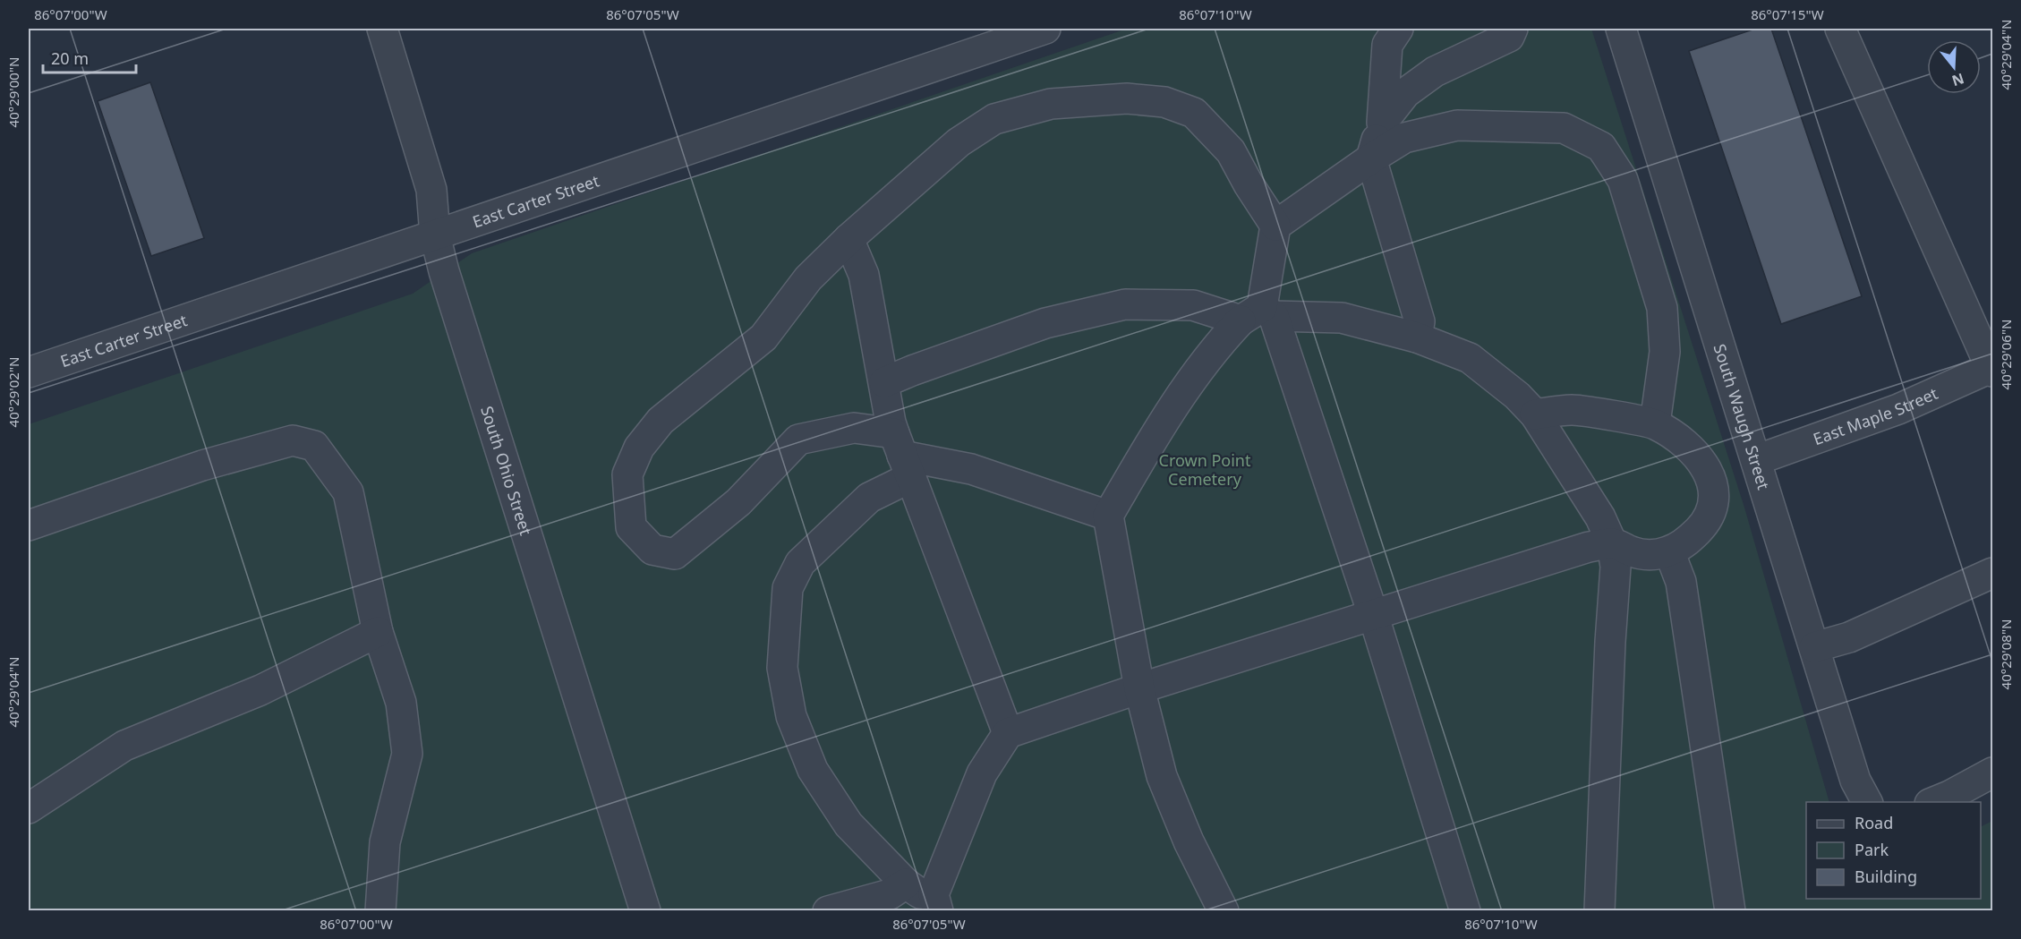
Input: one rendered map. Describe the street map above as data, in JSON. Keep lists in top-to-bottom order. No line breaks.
{"streets":{"street":["East Carter Street","East Maple Street","South Waugh Street","South Ohio Street"]},"crossings":[["East Carter Street","South Ohio Street"],["East Maple Street","South Waugh Street"]],"parks":["Crown Point Cemetery"],"legend":["Road","Park","Building"],"scale_bar":"20 m","north":"bottom","coordinates":["86°07'00\"W","86°07'05\"W","86°07'10\"W","86°07'15\"W","40°29'04\"N","40°29'00\"N","40°29'06\"N","40°29'02\"N","40°29'08\"N"]}
